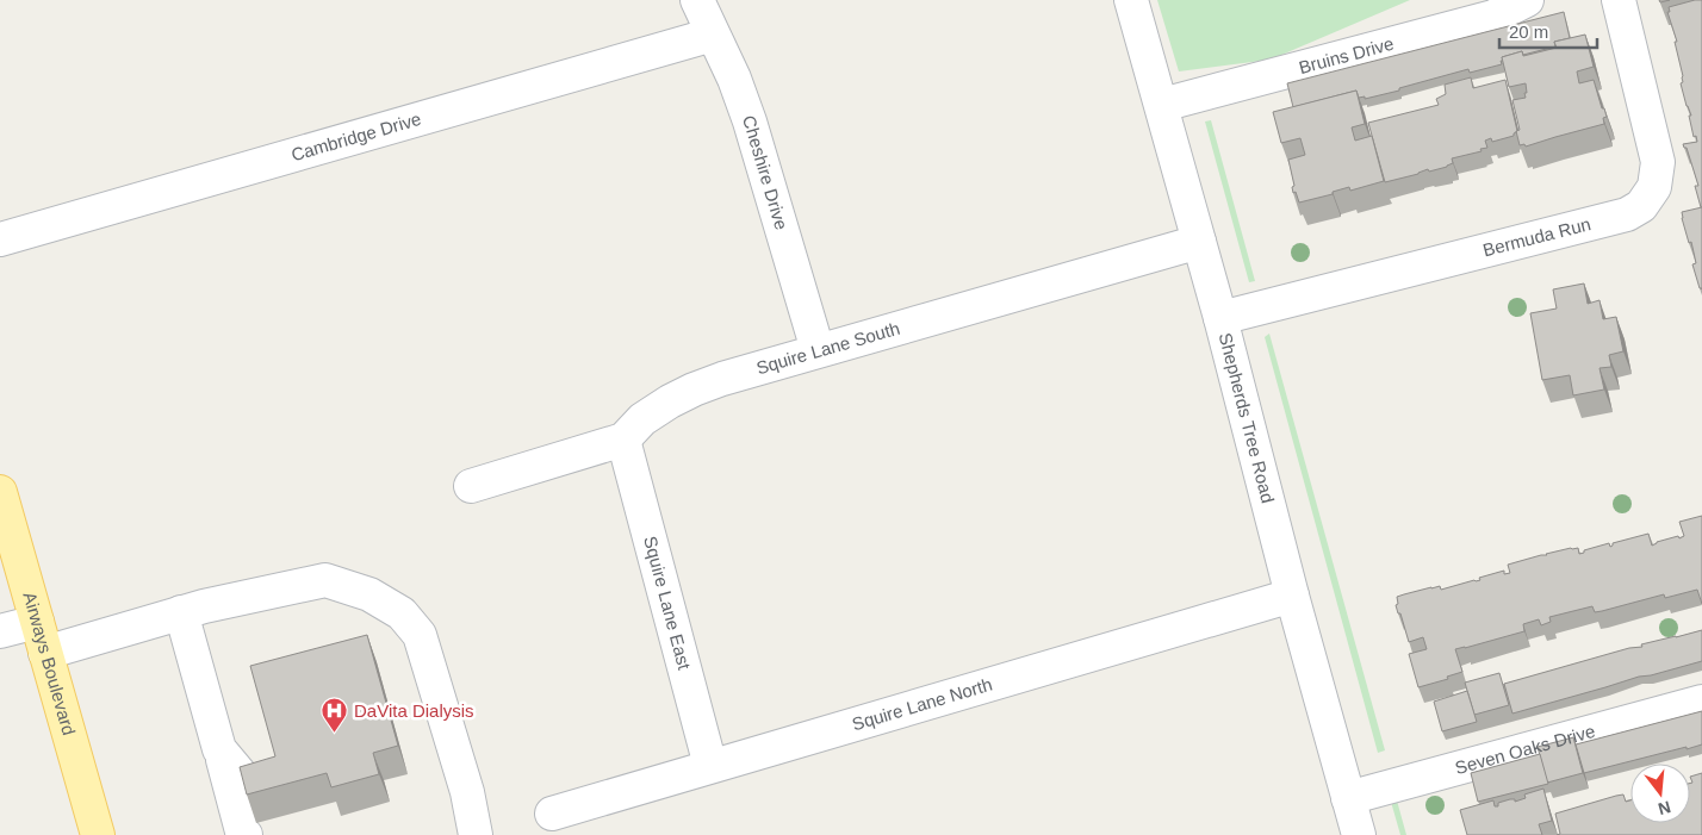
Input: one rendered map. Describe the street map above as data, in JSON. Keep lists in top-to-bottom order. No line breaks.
{"streets":{"main road":["Airways Boulevard"],"street":["Bruins Drive","Cambridge Drive","Cheshire Drive","Bermuda Run","Squire Lane South","Shepherds Tree Road","Squire Lane East","Squire Lane North","Seven Oaks Drive"]},"crossings":[["Bruins Drive","Shepherds Tree Road"],["Cambridge Drive","Cheshire Drive"],["Cheshire Drive","Squire Lane South"],["Bermuda Run","Shepherds Tree Road"],["Squire Lane South","Shepherds Tree Road"],["Squire Lane South","Squire Lane East"],["Shepherds Tree Road","Squire Lane North"],["Shepherds Tree Road","Seven Oaks Drive"],["Squire Lane East","Squire Lane North"]],"places":{"hospital":["DaVita Dialysis"]},"scale_bar":"20 m","north":"bottom"}
